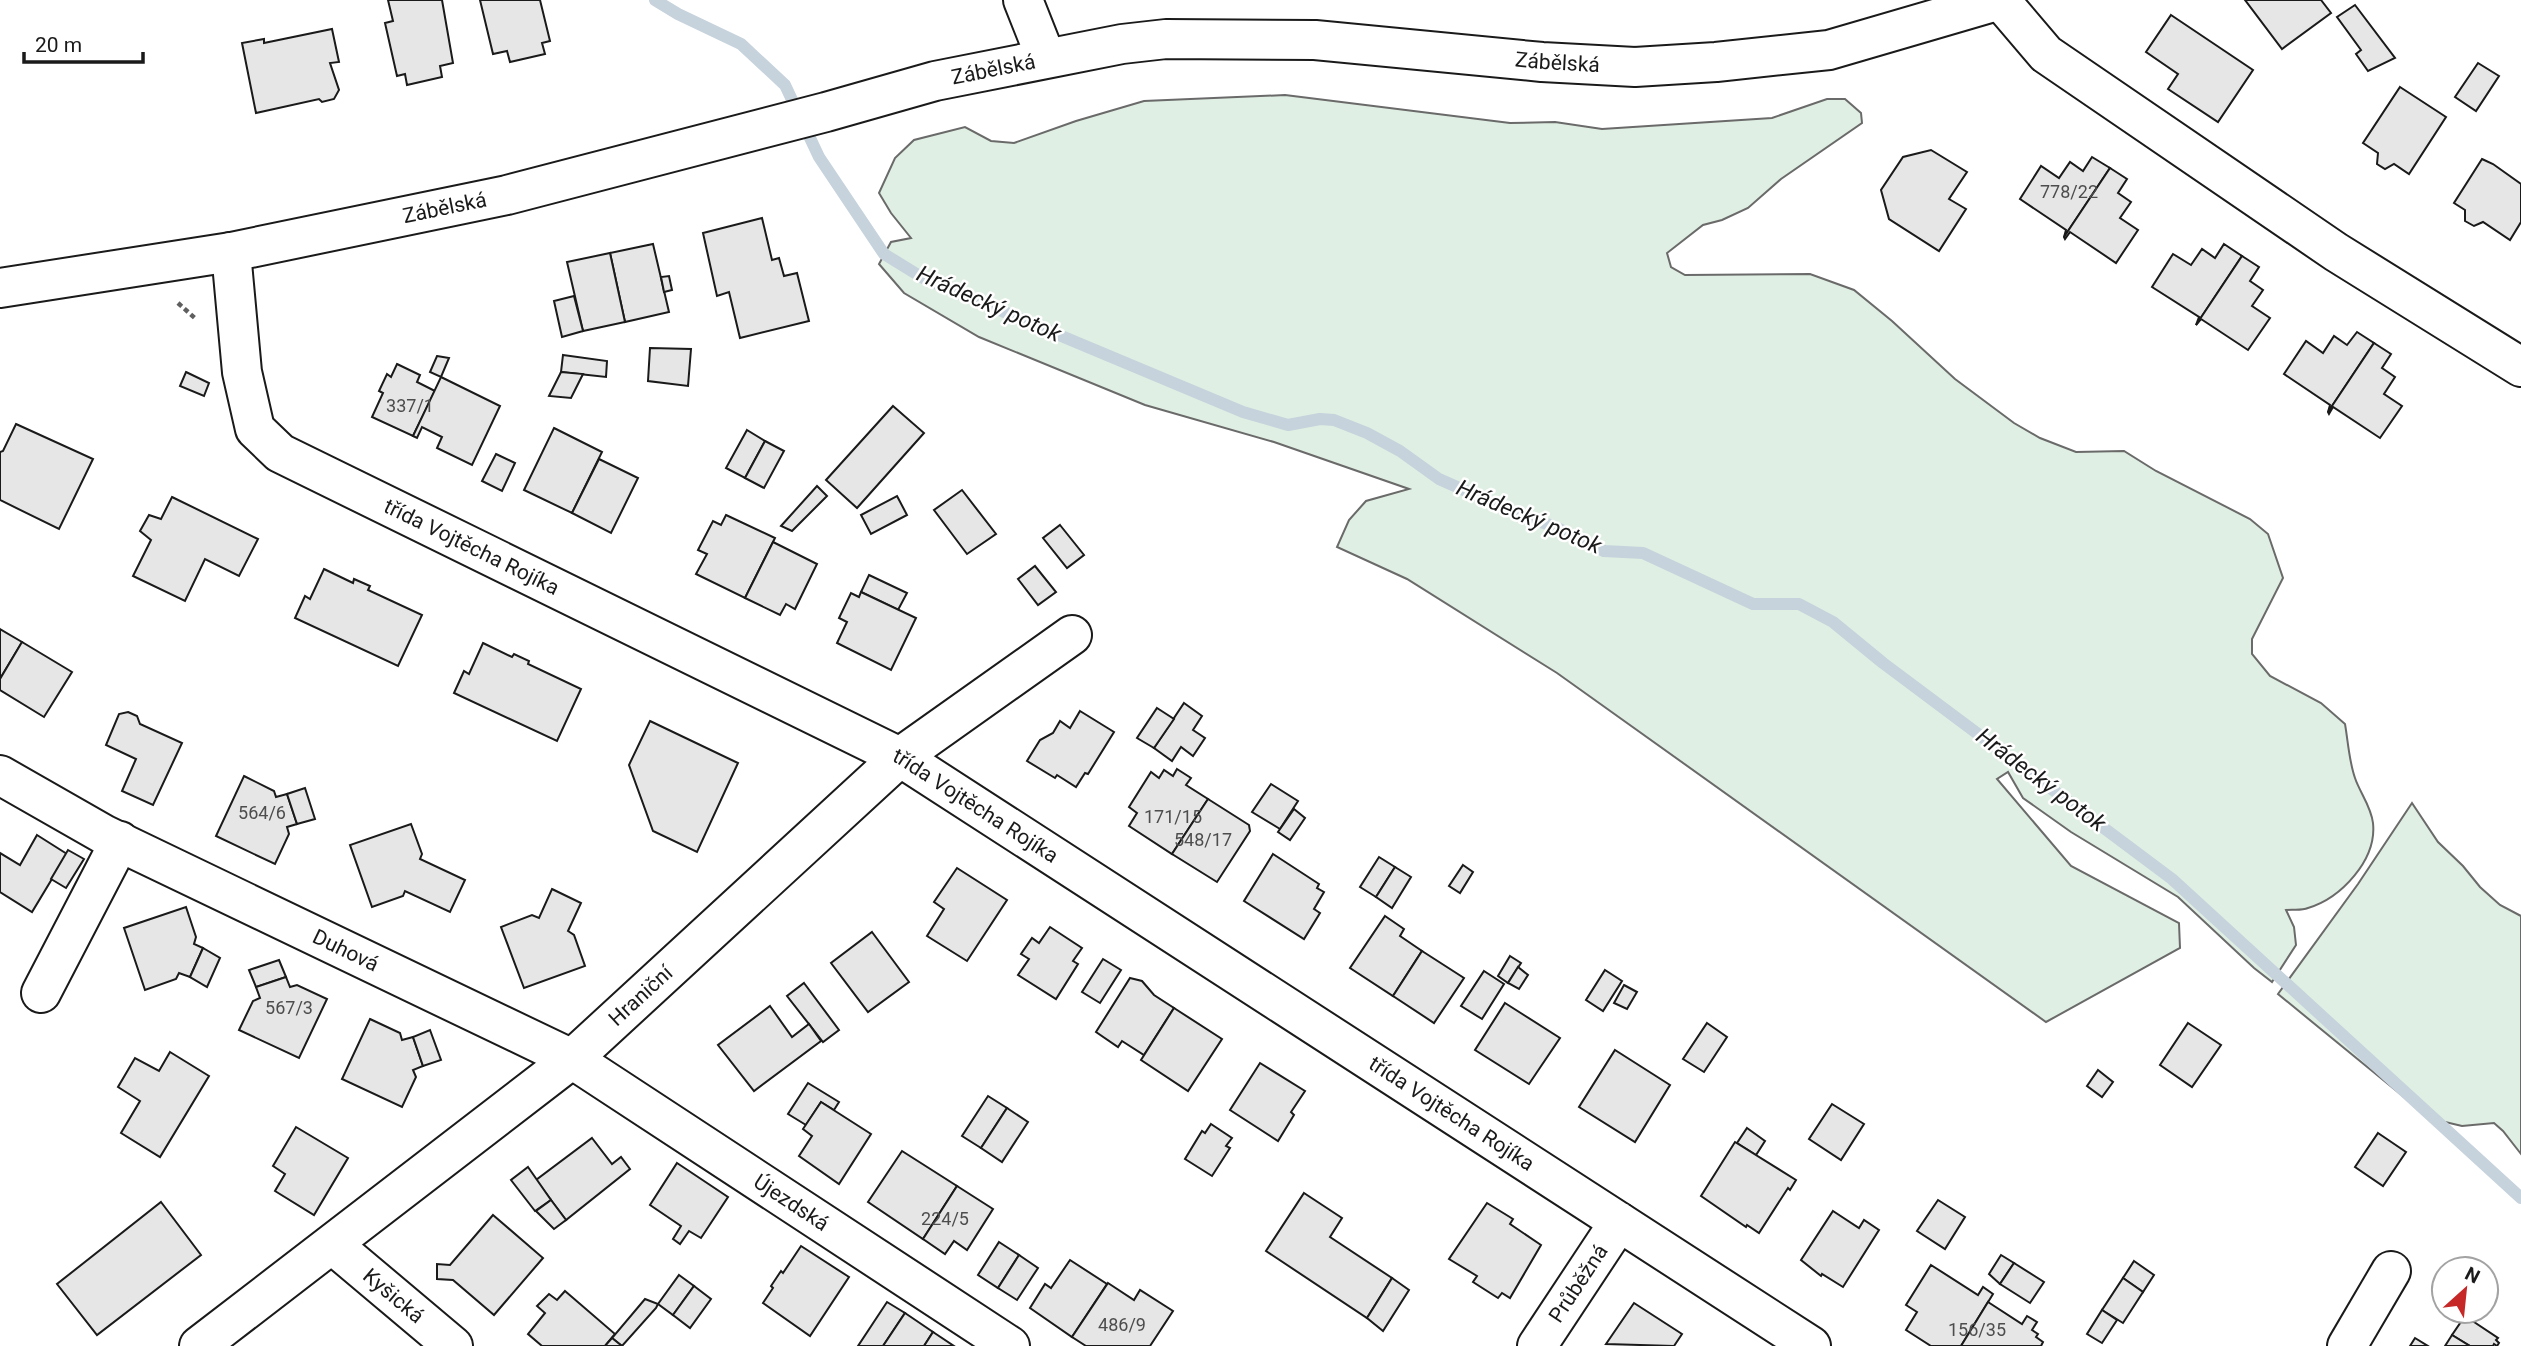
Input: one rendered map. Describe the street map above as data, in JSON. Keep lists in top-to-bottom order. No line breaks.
{"streets":{"street":["Zábělská","třída Vojtěcha Rojíka","Duhová","Hraniční","Újezdská","Průběžná","Kyšická"]},"crossings":[["Zábělská","třída Vojtěcha Rojíka"],["třída Vojtěcha Rojíka","Hraniční"],["třída Vojtěcha Rojíka","Průběžná"],["Duhová","Hraniční"],["Duhová","Újezdská"],["Hraniční","Újezdská"],["Hraniční","Kyšická"]],"water":["Hrádecký potok"],"house_numbers":["778/22","337/1","564/6","171/15","548/17","567/3","224/5","486/9","156/35"],"scale_bar":"20 m","north":"top right"}
